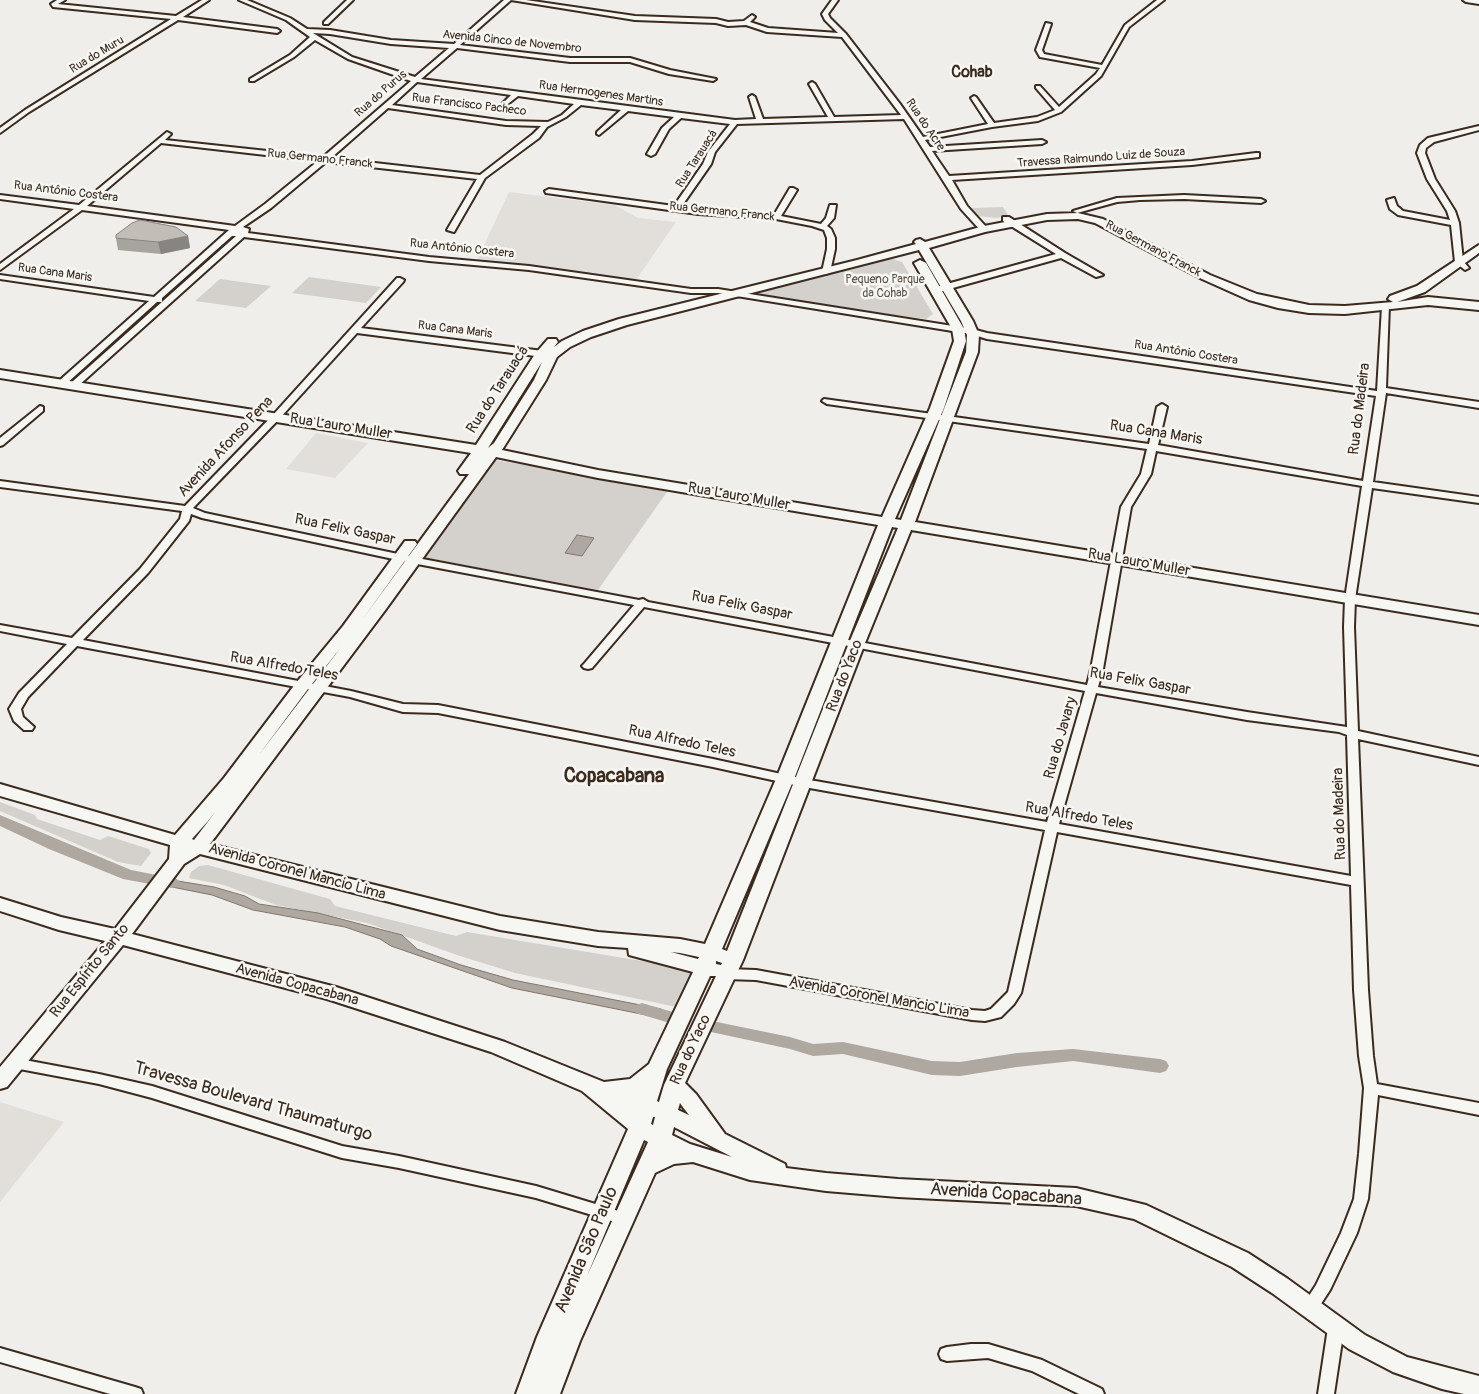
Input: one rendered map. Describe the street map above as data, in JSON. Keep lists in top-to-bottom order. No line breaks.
{"streets":{"main road":["Rua Germano Franck","Rua do Tarauacá","Avenida Copacabana","Avenida São Paulo"],"street":["Avenida Cinco de Novembro","Rua do Muru","Rua do Purus","Rua Hermogenes Martins","Rua Francisco Pacheco","Rua do Acre","Travessa Raimundo Luiz de Souza","Rua Tarauacá","Rua Antônio Costera","Rua Cana Maris","Rua do Madeira","Rua Lauro Muller","Avenida Afonso Pena","Rua Felix Gaspar","Rua Alfredo Teles","Rua do Yaco","Rua do Javary","Avenida Coronel Mancio Lima","Rua Espírito Santo","Travessa Boulevard Thaumaturgo"]},"crossings":[["Avenida Cinco de Novembro","Rua do Purus"],["Avenida Cinco de Novembro","Rua Hermogenes Martins"],["Rua do Purus","Rua Hermogenes Martins"],["Rua do Purus","Rua Francisco Pacheco"],["Rua do Purus","Rua Germano Franck"],["Rua do Purus","Rua Antônio Costera"],["Rua do Purus","Rua Cana Maris"],["Rua do Purus","Rua Lauro Muller"],["Rua Hermogenes Martins","Rua do Acre"],["Rua Hermogenes Martins","Rua Tarauacá"],["Rua do Acre","Travessa Raimundo Luiz de Souza"],["Rua do Acre","Rua Germano Franck"],["Rua Germano Franck","Rua Tarauacá"],["Rua Germano Franck","Rua do Tarauacá"],["Rua Germano Franck","Rua do Madeira"],["Rua Antônio Costera","Rua do Tarauacá"],["Rua Antônio Costera","Rua do Madeira"],["Rua Antônio Costera","Rua do Yaco"],["Rua Cana Maris","Rua do Tarauacá"],["Rua Cana Maris","Rua do Madeira"],["Rua Cana Maris","Avenida Afonso Pena"],["Rua Cana Maris","Rua do Yaco"],["Rua Cana Maris","Rua do Javary"],["Rua do Tarauacá","Rua Lauro Muller"],["Rua do Tarauacá","Rua Felix Gaspar"],["Rua do Tarauacá","Rua Alfredo Teles"],["Rua do Tarauacá","Rua Espírito Santo"],["Rua do Madeira","Rua Lauro Muller"],["Rua do Madeira","Rua Felix Gaspar"],["Rua do Madeira","Rua Alfredo Teles"],["Rua do Madeira","Avenida Copacabana"],["Rua Lauro Muller","Avenida Afonso Pena"],["Rua Lauro Muller","Rua do Yaco"],["Rua Lauro Muller","Rua do Javary"],["Avenida Afonso Pena","Rua Felix Gaspar"],["Avenida Afonso Pena","Rua Alfredo Teles"],["Rua Felix Gaspar","Rua do Yaco"],["Rua Felix Gaspar","Rua do Javary"],["Rua Alfredo Teles","Rua do Yaco"],["Rua Alfredo Teles","Rua do Javary"],["Rua Alfredo Teles","Rua Espírito Santo"],["Rua do Yaco","Avenida Coronel Mancio Lima"],["Rua do Yaco","Avenida Copacabana"],["Rua do Yaco","Avenida São Paulo"],["Rua do Javary","Avenida Coronel Mancio Lima"],["Avenida Coronel Mancio Lima","Rua Espírito Santo"],["Rua Espírito Santo","Avenida Copacabana"],["Rua Espírito Santo","Travessa Boulevard Thaumaturgo"],["Avenida Copacabana","Avenida São Paulo"],["Travessa Boulevard Thaumaturgo","Avenida São Paulo"]],"districts":["Cohab","Copacabana"],"parks":["Pequeno Parque da Cohab"]}
